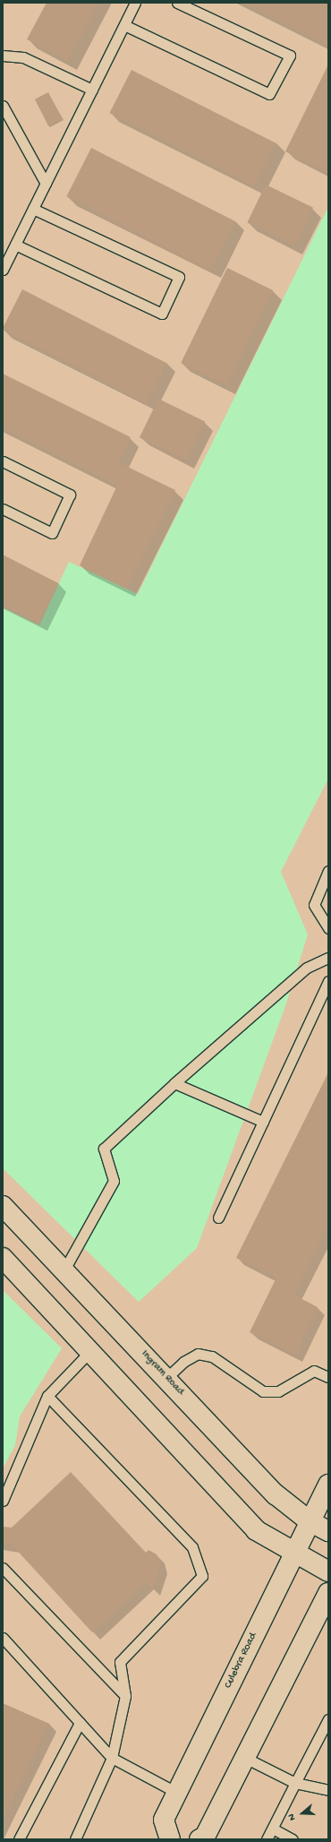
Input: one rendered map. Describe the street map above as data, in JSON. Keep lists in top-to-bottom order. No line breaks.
{"streets":{"street":["Ingram Road","Culebra Road"]},"crossings":[["Ingram Road","Culebra Road"]],"north":"left"}
